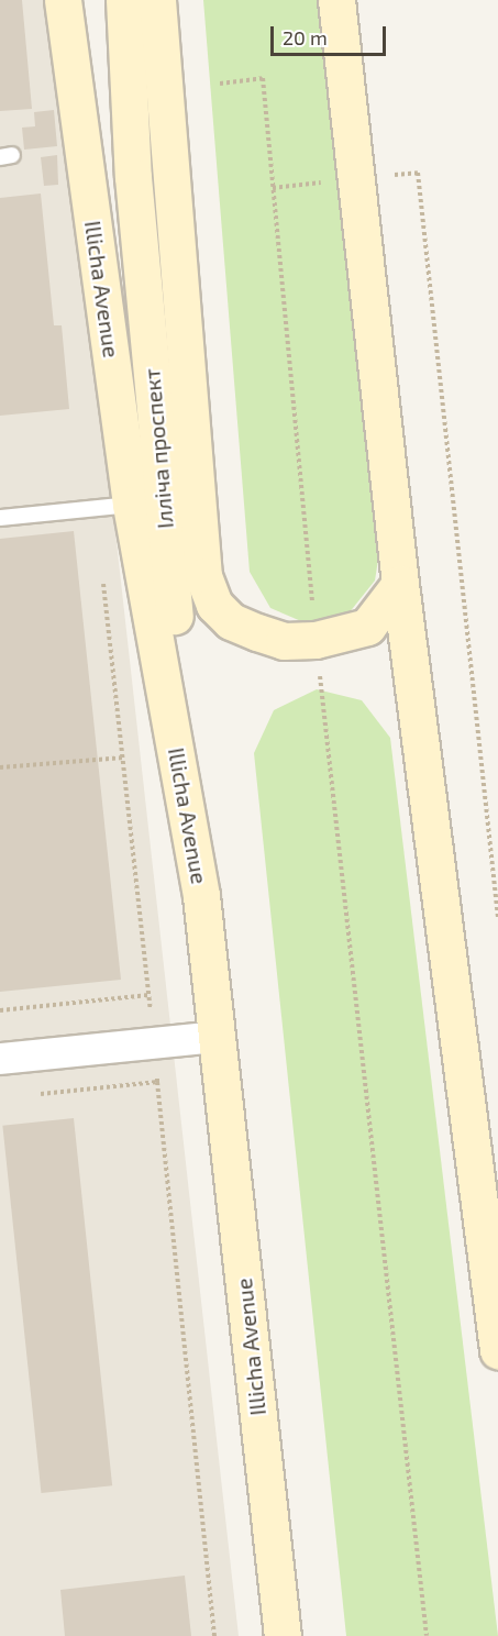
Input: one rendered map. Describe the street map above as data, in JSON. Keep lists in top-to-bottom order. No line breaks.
{"streets":{"main road":["Illicha Avenue","Ілліча проспект"]},"crossings":[["Illicha Avenue","Ілліча проспект"]],"scale_bar":"20 m"}
